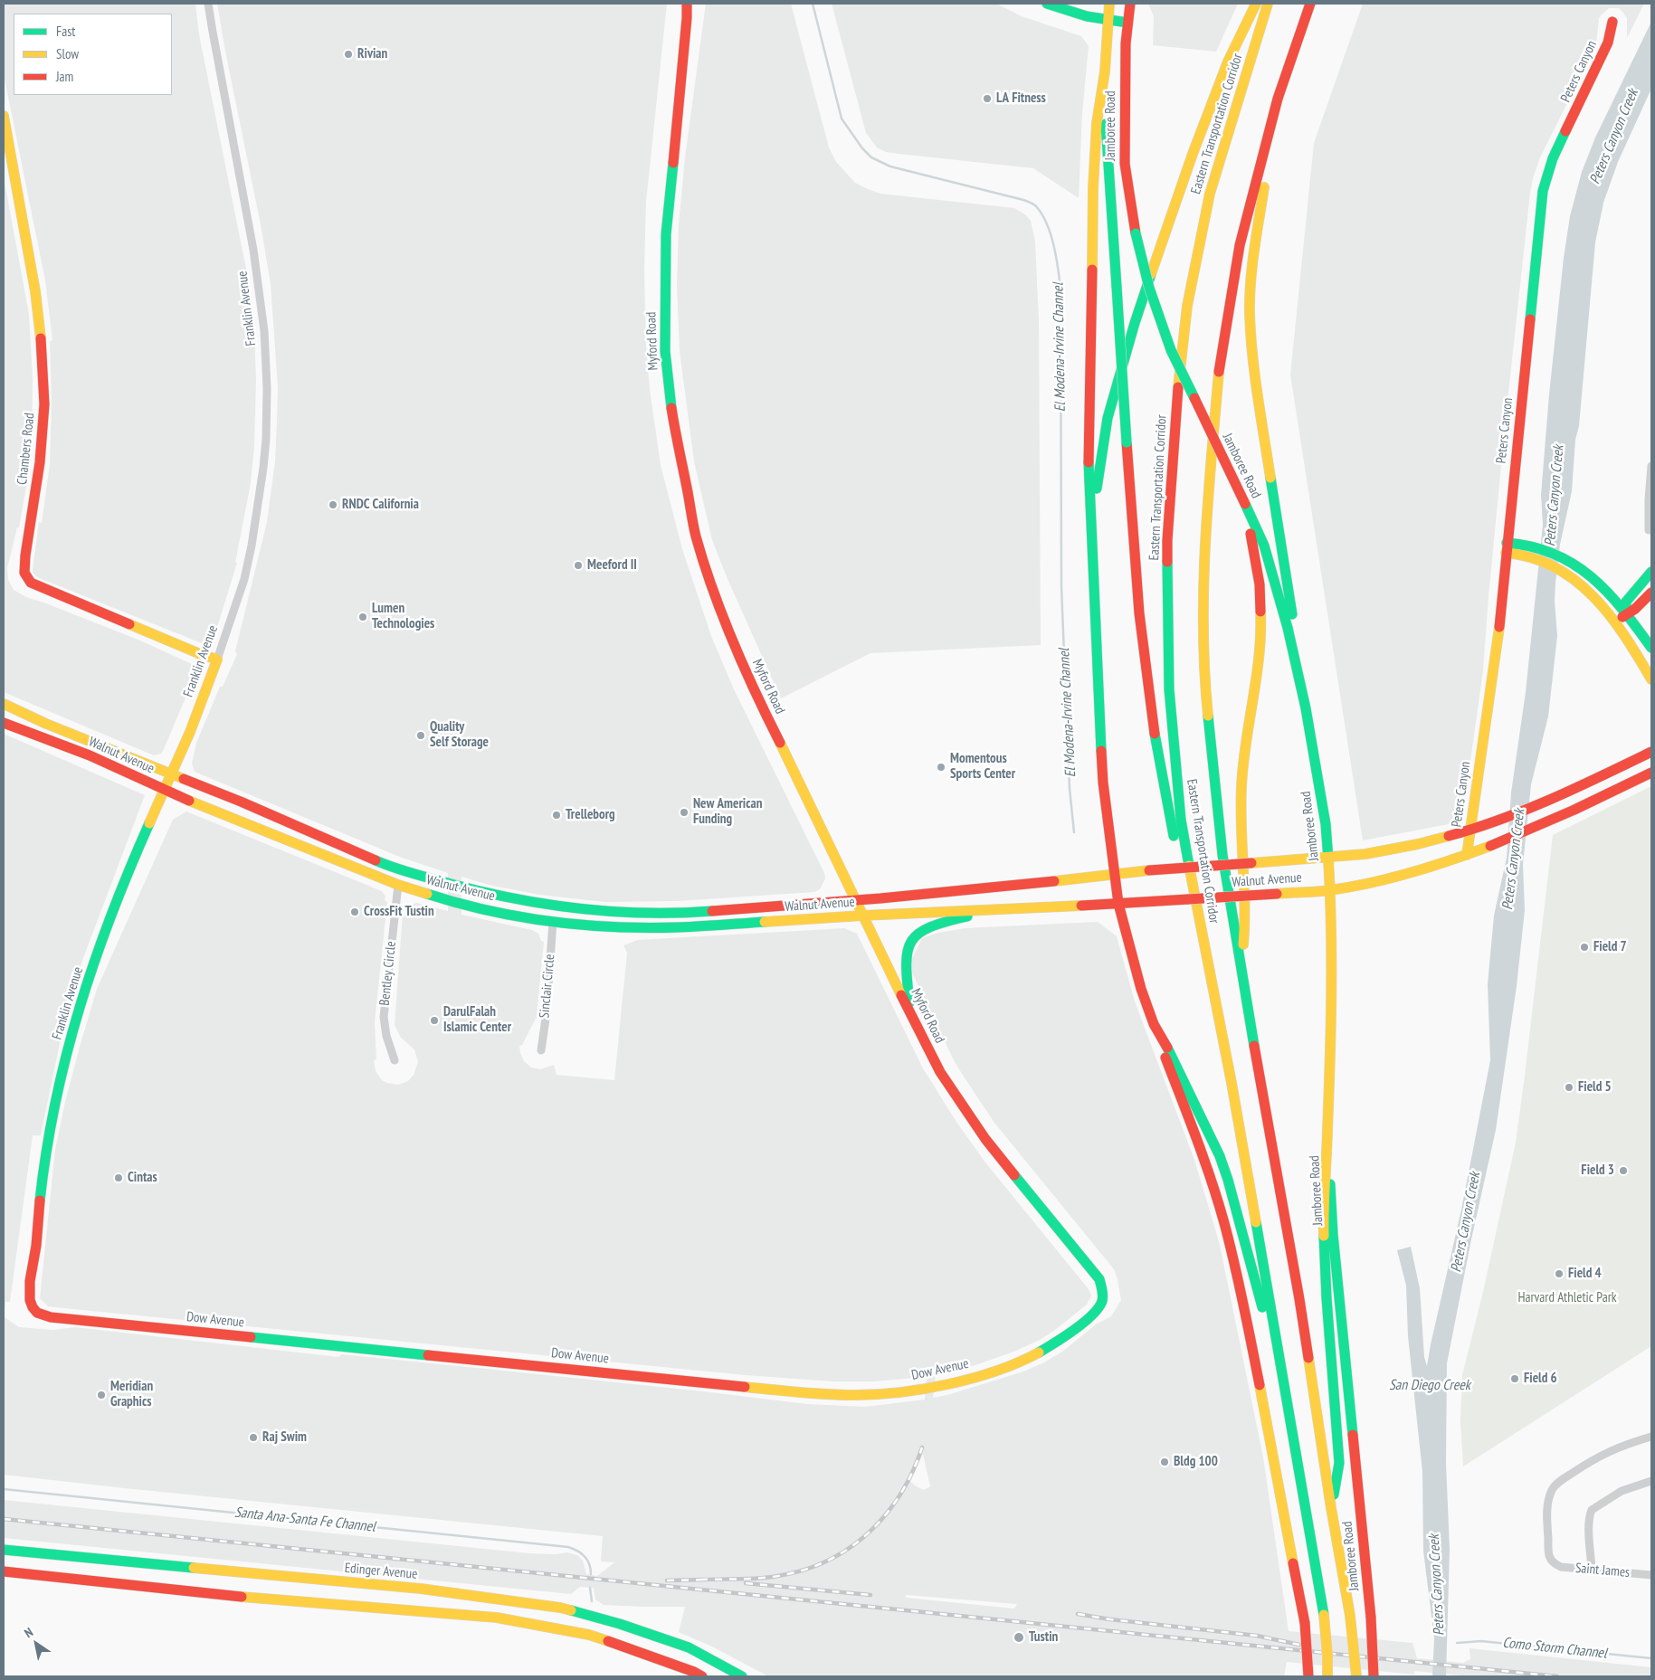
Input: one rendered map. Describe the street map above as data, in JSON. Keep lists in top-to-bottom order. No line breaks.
{"streets":{"main road":["Peters Canyon","Eastern Transportation Corridor","Jamboree Road","Franklin Avenue","Myford Road","Chambers Road","Walnut Avenue","Dow Avenue","Edinger Avenue"],"street":["Bentley Circle","Sinclair Circle","Saint James"]},"crossings":[["Peters Canyon","Walnut Avenue"],["Eastern Transportation Corridor","Jamboree Road"],["Jamboree Road","Walnut Avenue"],["Franklin Avenue","Chambers Road"],["Franklin Avenue","Walnut Avenue"],["Franklin Avenue","Dow Avenue"],["Myford Road","Walnut Avenue"],["Myford Road","Dow Avenue"],["Walnut Avenue","Bentley Circle"],["Walnut Avenue","Sinclair Circle"]],"water":["Peters Canyon Creek","El Modena-Irvine Channel","San Diego Creek","Santa Ana-Santa Fe Channel","Como Storm Channel"],"parks":["Harvard Athletic Park"],"places":["Rivian","LA Fitness","RNDC California","Meeford II","Lumen Technologies","Quality Self Storage","Momentous Sports Center","New American Funding","Trelleborg","CrossFit Tustin","Field 7","DarulFalah Islamic Center","Field 5","Field 3","Cintas","Field 4","Field 6","Meridian Graphics","Raj Swim","Bldg 100","Tustin"],"legend":["Fast","Slow","Jam"],"north":"top left"}
